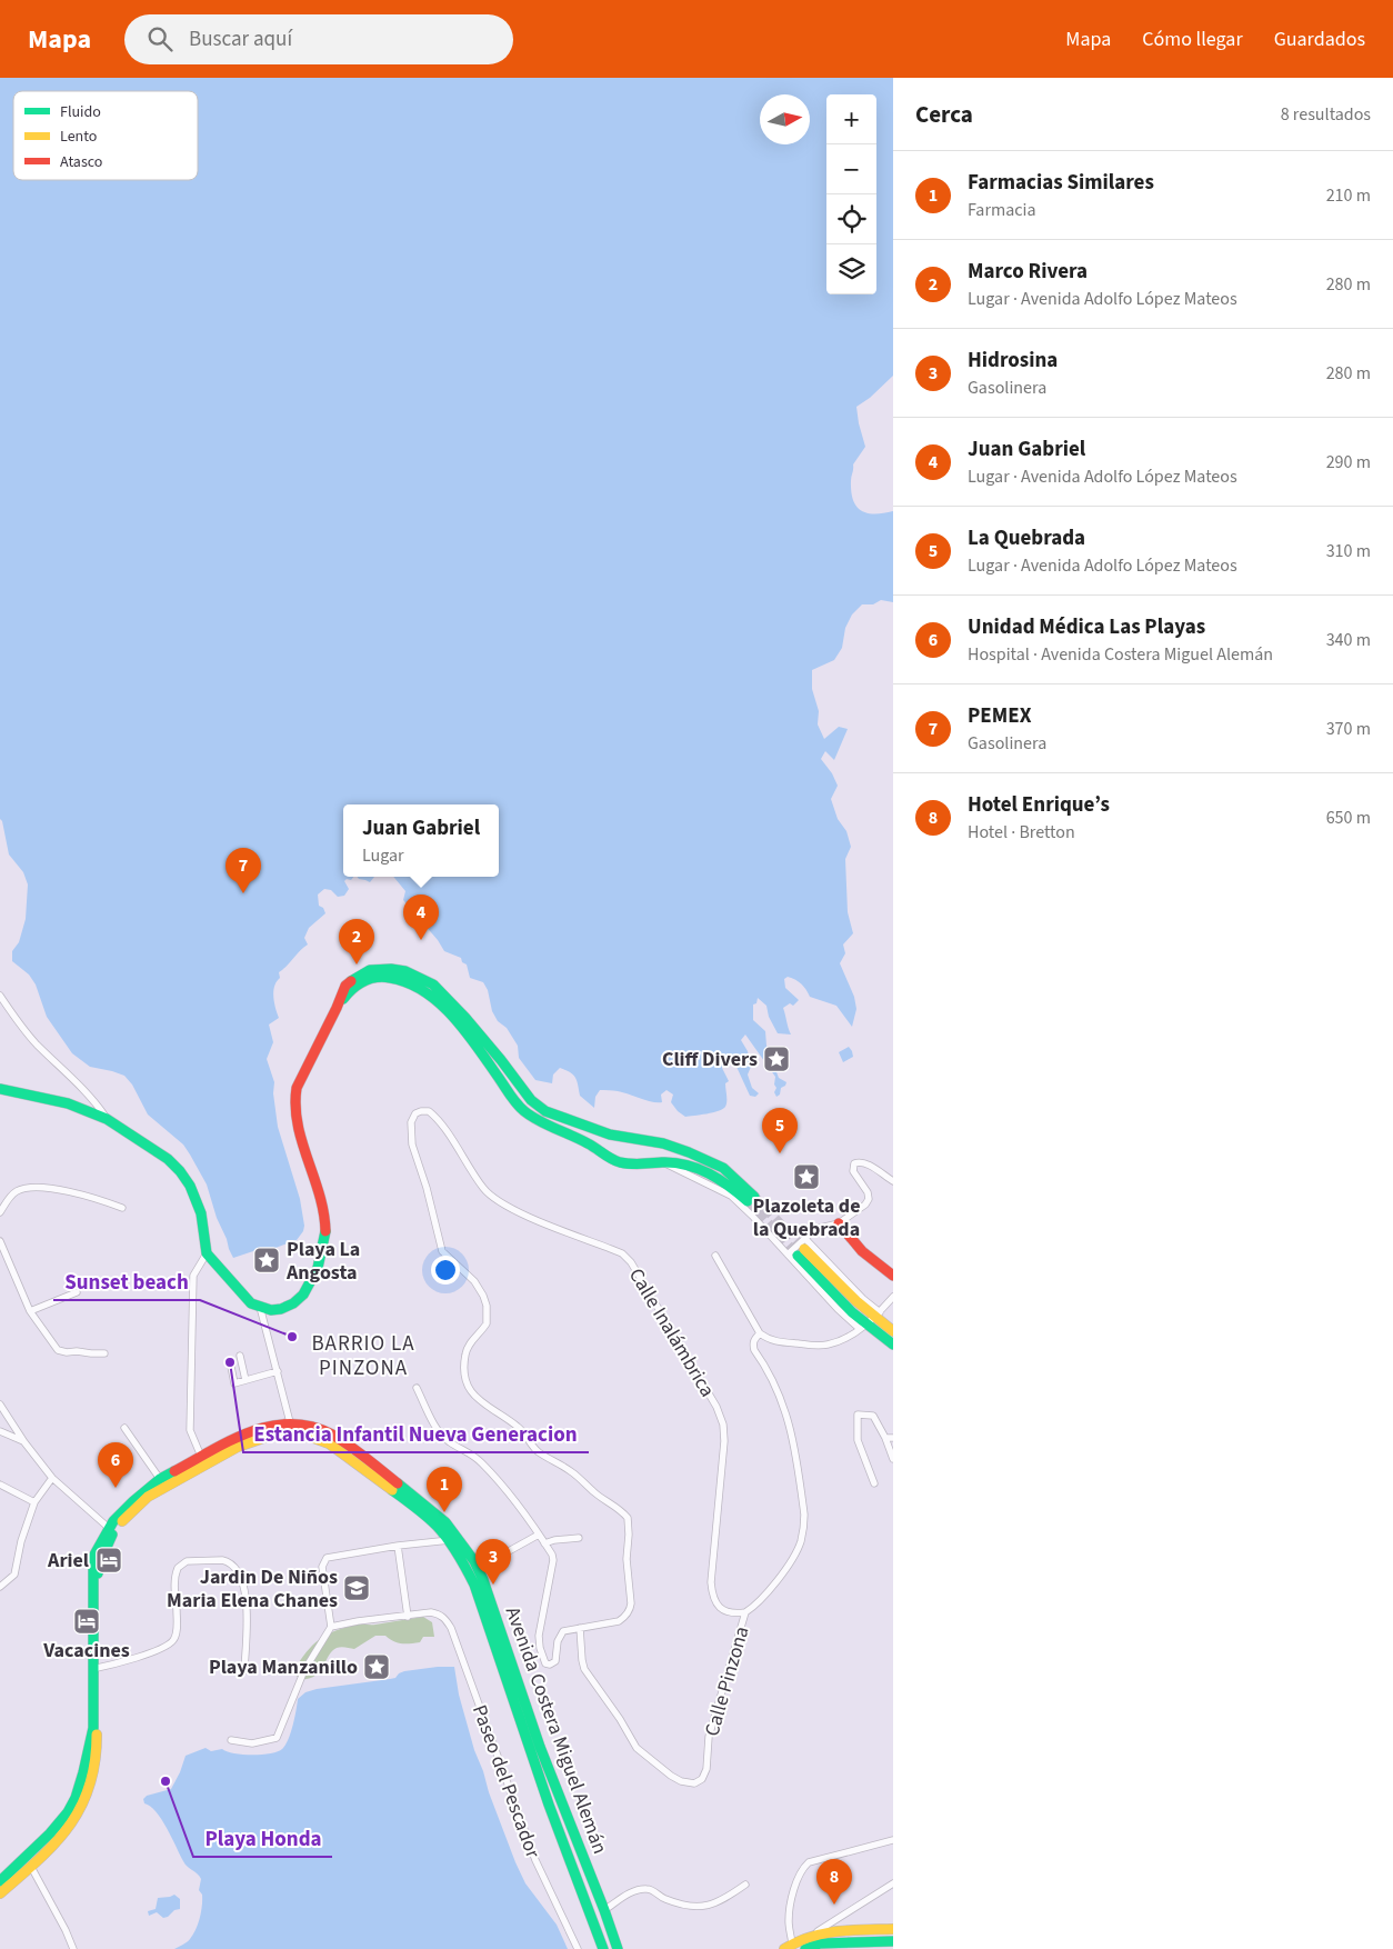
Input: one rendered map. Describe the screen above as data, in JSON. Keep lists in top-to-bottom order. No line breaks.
{"streets":{"main road":["Avenida Costera Miguel Alemán"],"street":["Calle Inalámbrica","Calle Pinzona","Paseo del Pescador"]},"crossings":[["Calle Inalámbrica","Calle Pinzona"]],"districts":["BARRIO LA PINZONA"],"places":{"place":["Cliff Divers","Plazoleta de la Quebrada","Playa La Angosta","Playa Manzanillo"],"other":["Sunset beach","Estancia Infantil Nueva Generacion","Playa Honda"],"hotel":["Ariel","Vacacines"],"school or university":["Jardin De Niños Maria Elena Chanes"]},"legend":["Fluido","Lento","Atasco"],"north":"right","page":{"header":"Mapa","search":"Buscar aquí","nav":["Mapa","Cómo llegar","Guardados"],"heading":["Cerca","8 resultados"],"map_buttons":["+","−"],"list":[{"mark":"1","name":"Farmacias Similares","note":"Farmacia","value":"210 m"},{"mark":"2","name":"Marco Rivera","note":"Lugar · Avenida Adolfo López Mateos","value":"280 m"},{"mark":"3","name":"Hidrosina","note":"Gasolinera","value":"280 m"},{"mark":"4","name":"Juan Gabriel","note":"Lugar · Avenida Adolfo López Mateos","value":"290 m"},{"mark":"5","name":"La Quebrada","note":"Lugar · Avenida Adolfo López Mateos","value":"310 m"},{"mark":"6","name":"Unidad Médica Las Playas","note":"Hospital · Avenida Costera Miguel Alemán","value":"340 m"},{"mark":"7","name":"PEMEX","note":"Gasolinera","value":"370 m"},{"mark":"8","name":"Hotel Enrique’s","note":"Hotel · Bretton","value":"650 m"}],"popup":["Juan Gabriel","Lugar"],"pins":["7","4","2","5","6","1","3","8"]}}
